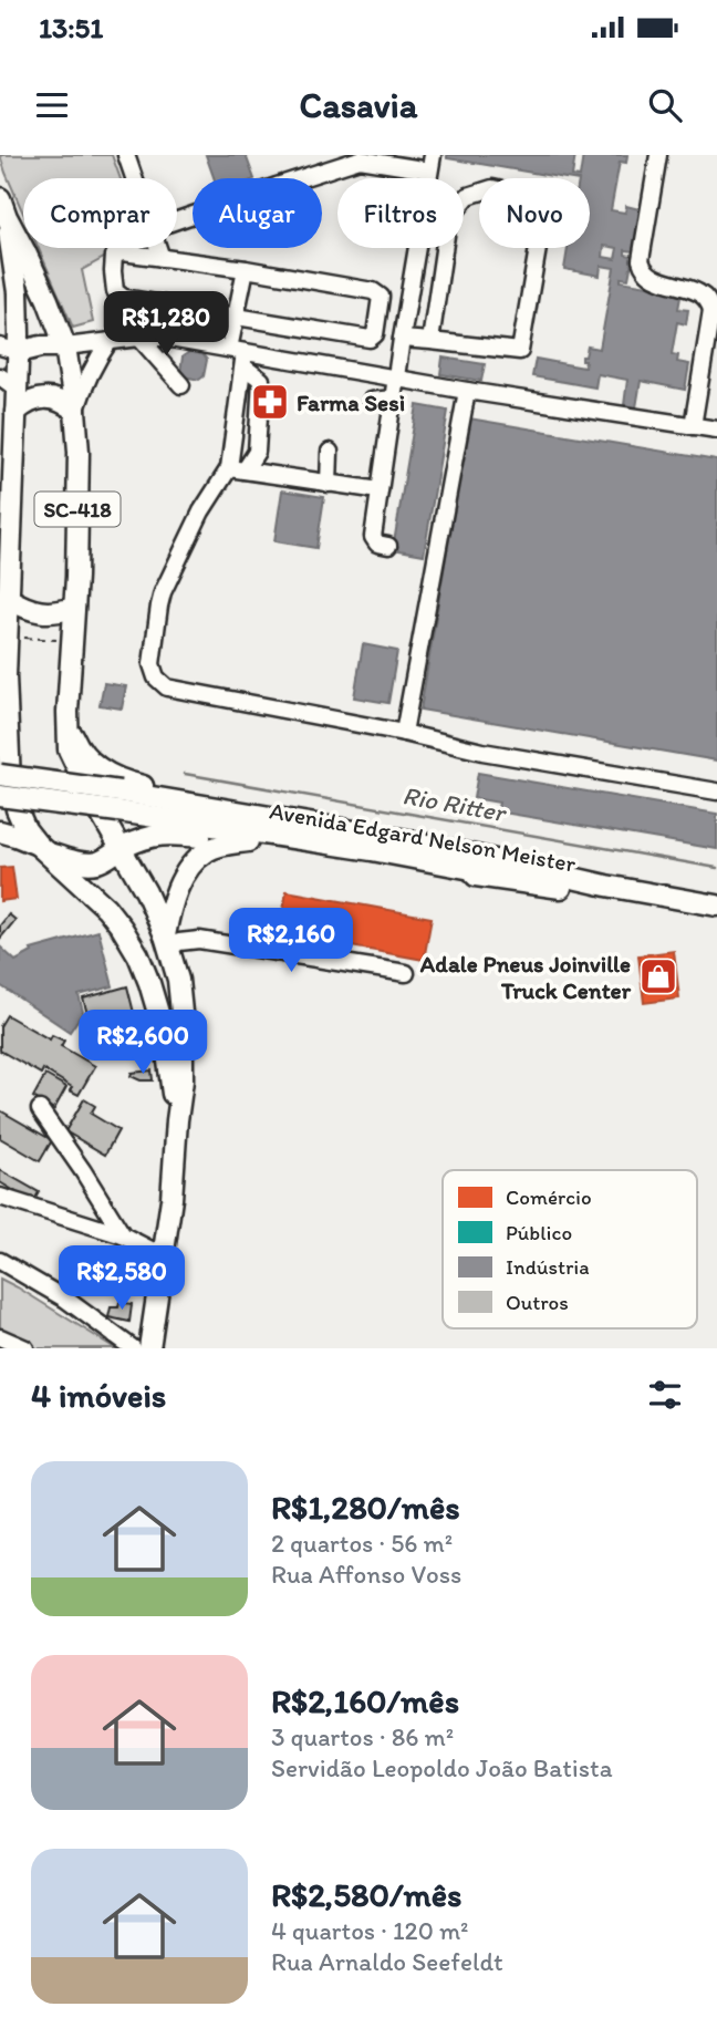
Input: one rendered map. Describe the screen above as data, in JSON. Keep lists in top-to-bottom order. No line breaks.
{"streets":{"main road":["SC-418","Avenida Edgard Nelson Meister"]},"water":["Rio Ritter"],"places":{"pharmacy":["Farma Sesi"],"shop":["Adale Pneus Joinville Truck Center"]},"legend":["Comércio","Público","Indústria","Outros"],"page":{"status":"13:51","header":"Casavia","chip":["Comprar","Alugar","Filtros","Novo"],"price":["R$1,280","R$2,160","R$2,600","R$2,580"],"heading":"4 imóveis","list":[{"name":"R$1,280/mês","note":"2 quartos · 56 m² · Rua Affonso Voss"},{"name":"R$2,160/mês","note":"3 quartos · 86 m² · Servidão Leopoldo João Batista"},{"name":"R$2,580/mês","note":"4 quartos · 120 m² · Rua Arnaldo Seefeldt"}]}}
